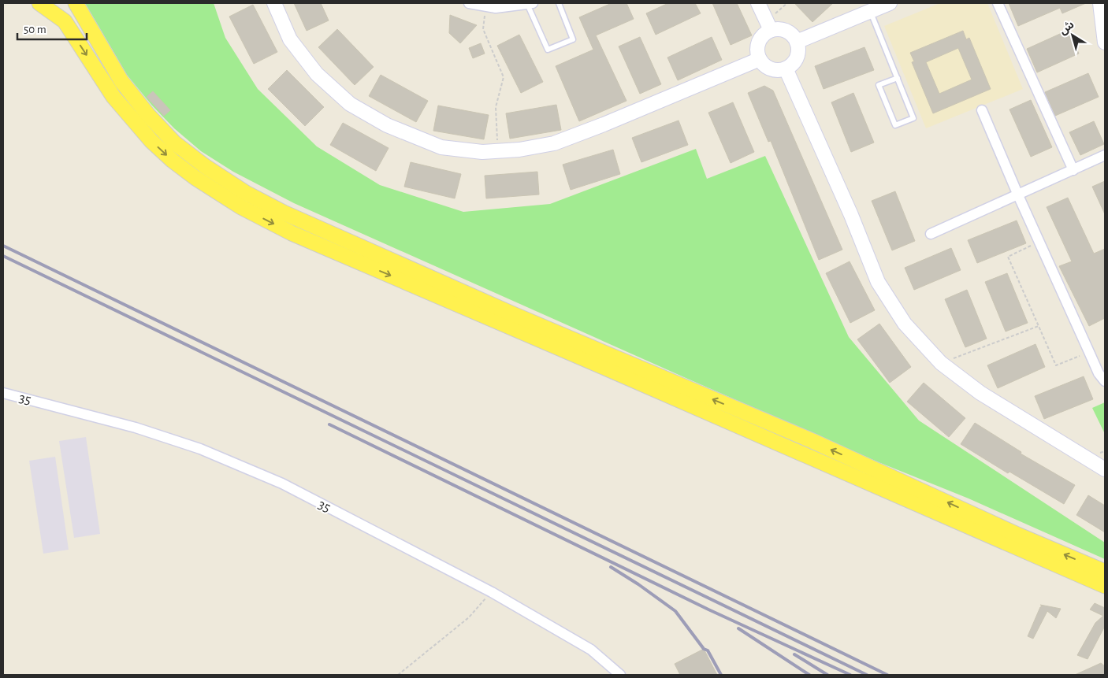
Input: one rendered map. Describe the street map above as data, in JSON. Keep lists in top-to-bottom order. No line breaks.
{"streets":{"street":["35"]},"scale_bar":"50 m","north":"top left"}
